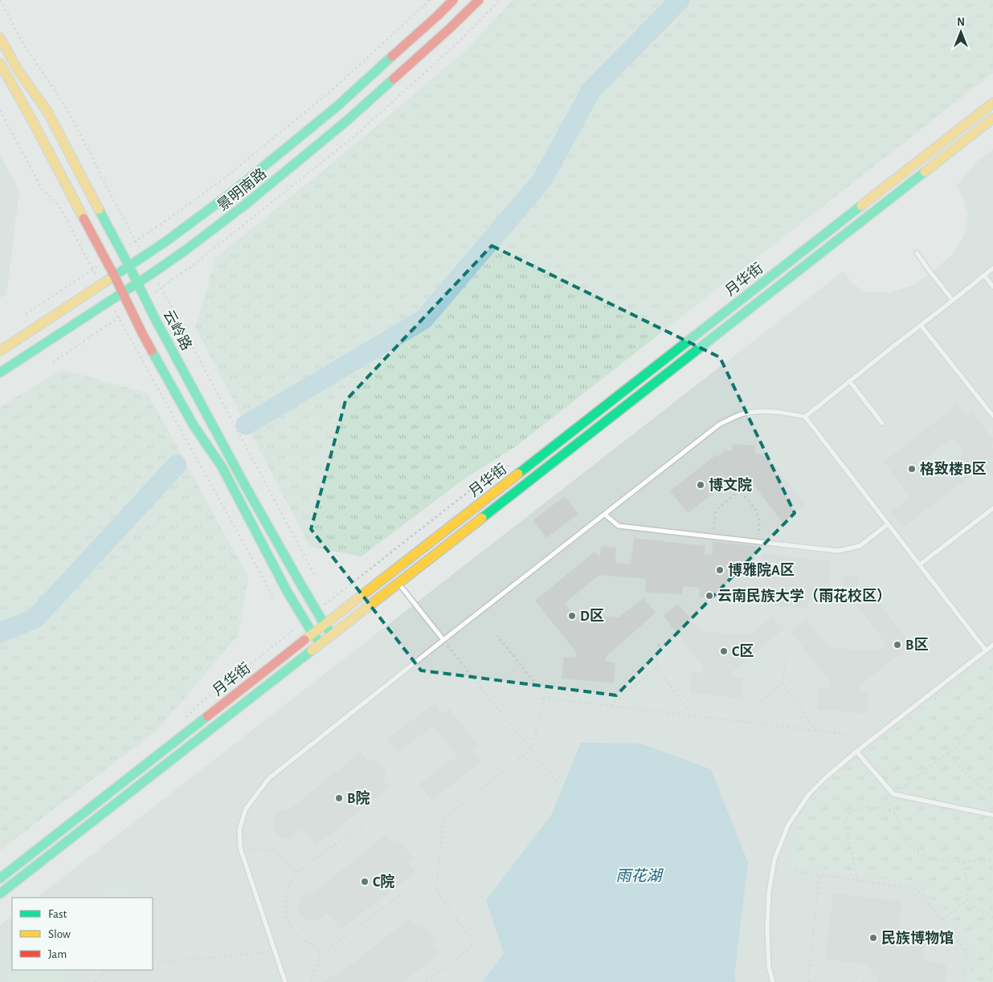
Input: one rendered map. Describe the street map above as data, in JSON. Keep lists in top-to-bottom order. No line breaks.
{"streets":{"street":["景明南路","月华街","云岭路"]},"crossings":[["景明南路","云岭路"],["月华街","云岭路"]],"water":["雨花湖"],"places":["格致楼B区","博文院","博雅院A区","云南民族大学（雨花校区）","D区","B区","C区","B院","C院","民族博物馆"],"legend":["Fast","Slow","Jam"],"north":"top"}
